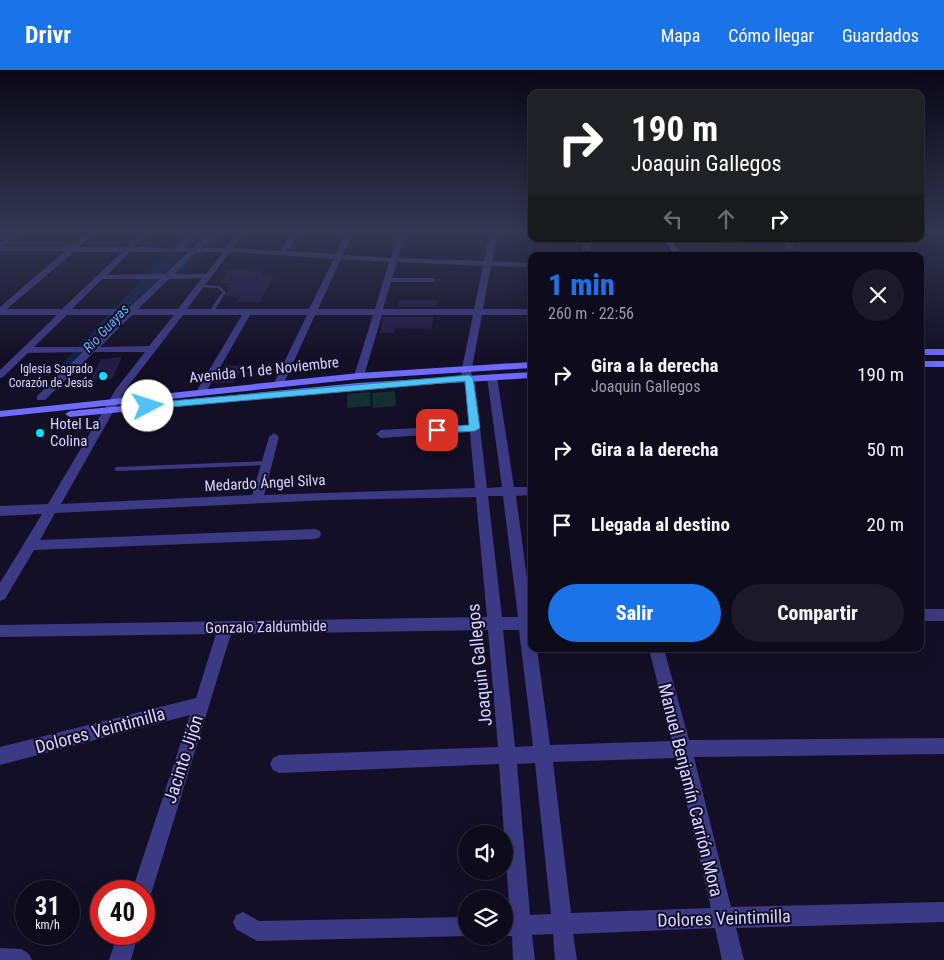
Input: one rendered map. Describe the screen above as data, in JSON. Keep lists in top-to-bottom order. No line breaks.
{"streets":{"street":["Avenida 11 de Noviembre","Medardo Ángel Silva","Gonzalo Zaldumbide","Joaquin Gallegos","Dolores Veintimilla","Jacinto Jijón","Manuel Benjamín Carrión Mora"]},"crossings":[["Avenida 11 de Noviembre","Joaquin Gallegos"],["Medardo Ángel Silva","Joaquin Gallegos"],["Gonzalo Zaldumbide","Joaquin Gallegos"],["Gonzalo Zaldumbide","Jacinto Jijón"],["Dolores Veintimilla","Jacinto Jijón"],["Dolores Veintimilla","Manuel Benjamín Carrión Mora"]],"water":["Rio Guayas"],"places":["Iglesia Sagrado Corazón de Jesús","Hotel La Colina"],"page":{"header":"Drivr","nav":["Mapa","Cómo llegar","Guardados"],"turn":["190 m","Joaquin Gallegos"],"heading":["1 min","260 m · 22:56"],"list":[{"name":"Gira a la derecha","note":"Joaquin Gallegos","value":"190 m"},{"name":"Gira a la derecha","value":"50 m"},{"name":"Llegada al destino","value":"20 m"}],"buttons":["Salir","Compartir"],"speed":"31 km/h","limit":"40"}}
